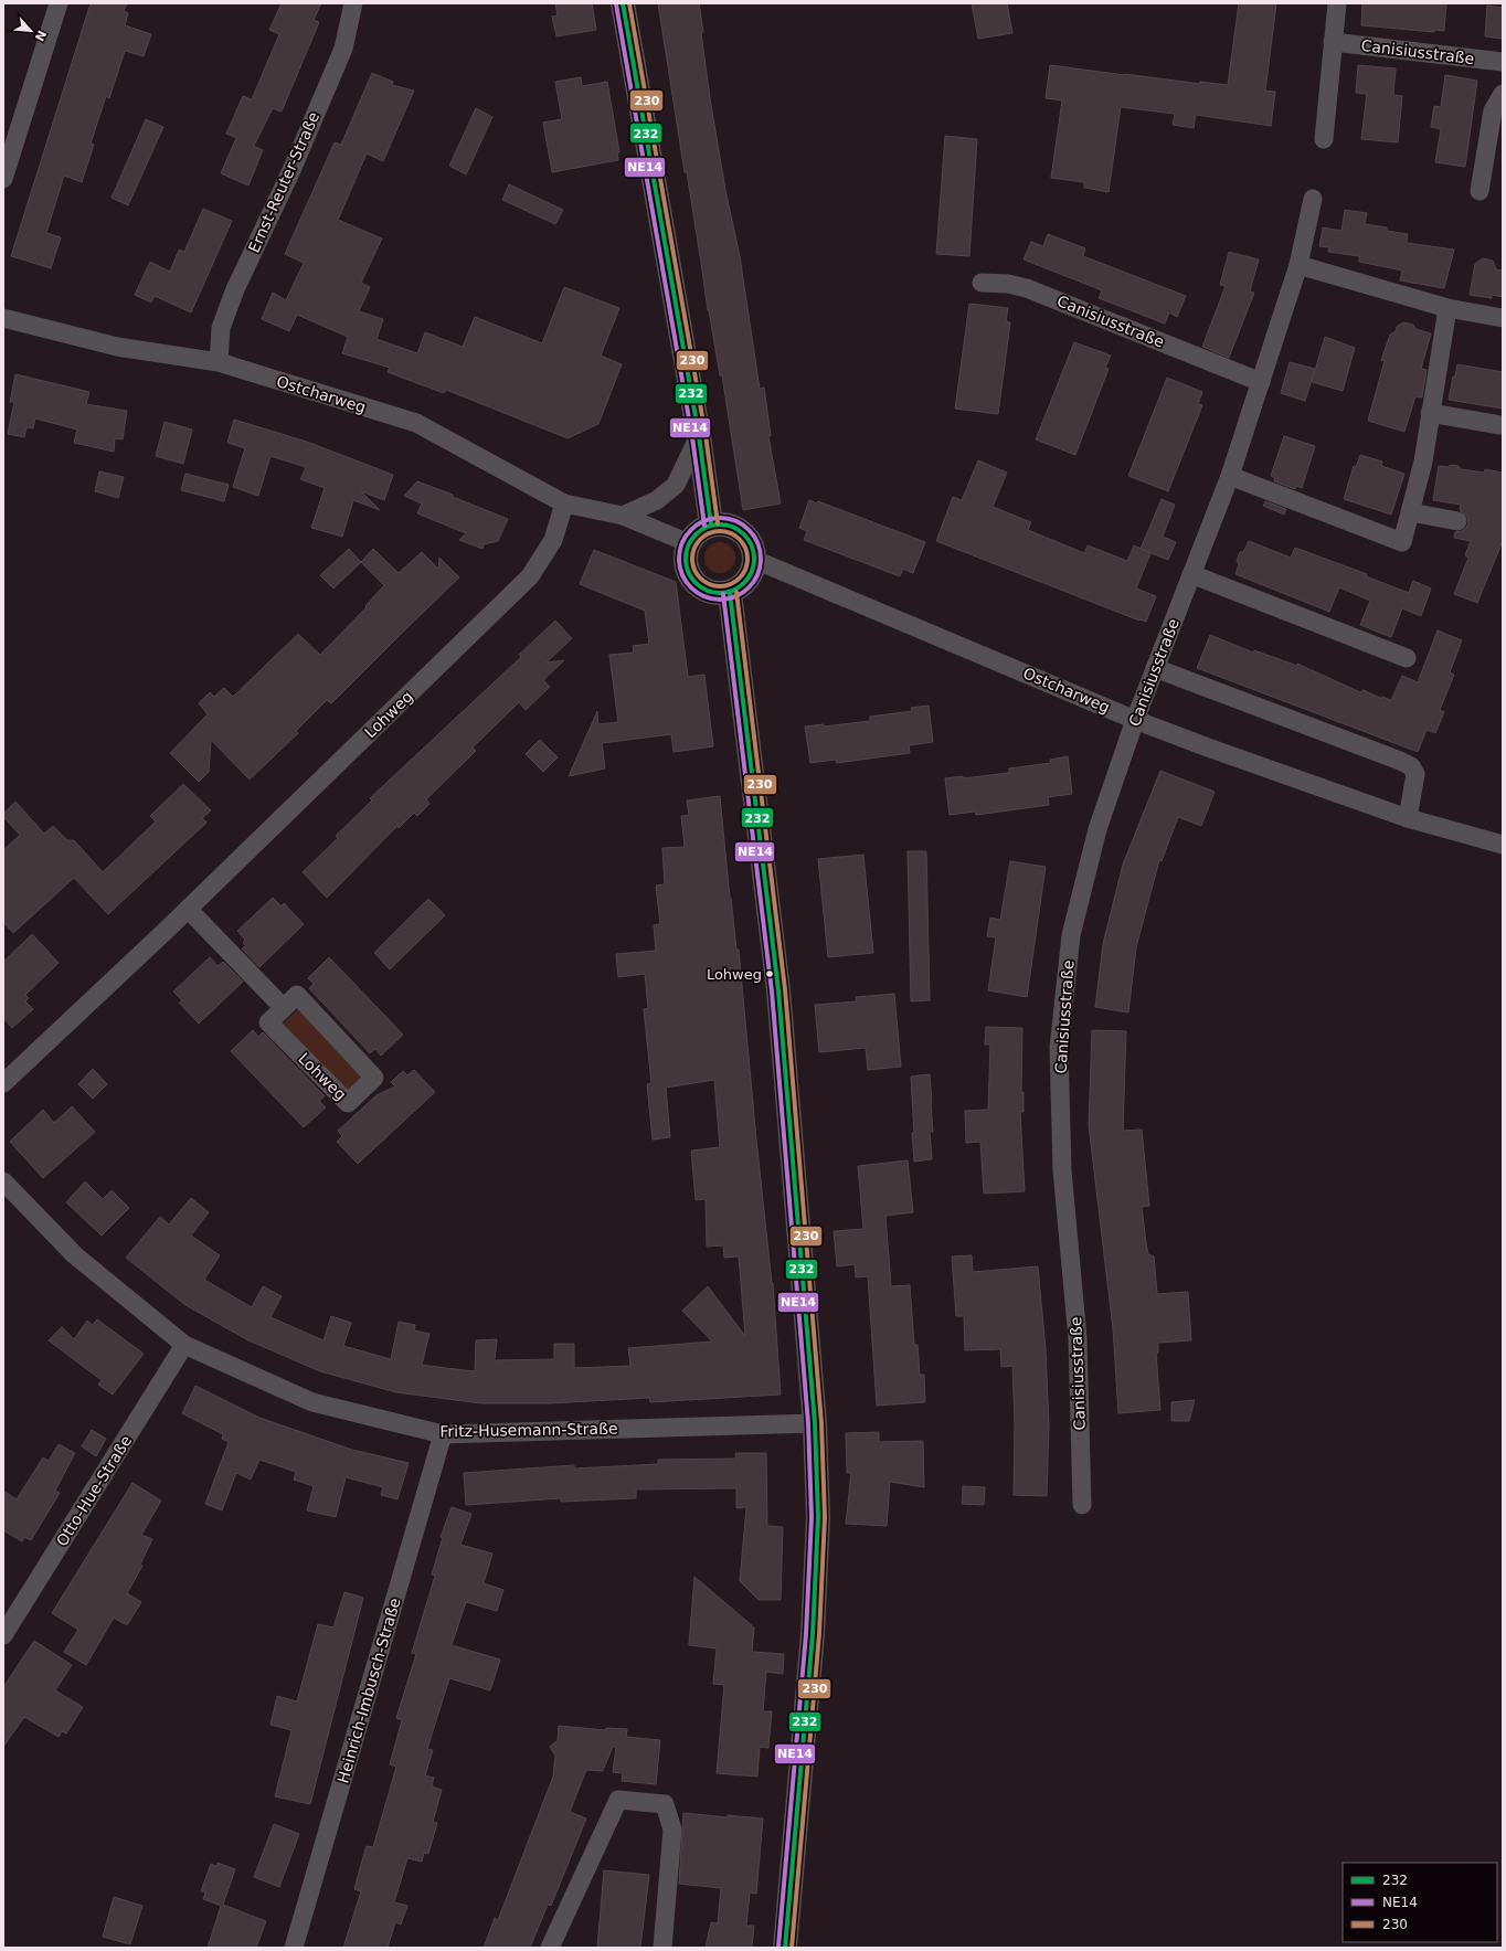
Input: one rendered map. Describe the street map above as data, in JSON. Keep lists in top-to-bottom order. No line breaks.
{"streets":{"street":["Canisiusstraße","Ernst-Reuter-Straße","Ostcharweg","Lohweg","Fritz-Husemann-Straße","Otto-Hue-Straße","Heinrich-Imbusch-Straße"]},"crossings":[["Canisiusstraße","Ostcharweg"],["Ernst-Reuter-Straße","Ostcharweg"],["Ostcharweg","Lohweg"],["Fritz-Husemann-Straße","Otto-Hue-Straße"],["Fritz-Husemann-Straße","Heinrich-Imbusch-Straße"]],"places":["Lohweg"],"lines":["transit line 232","transit line 230","transit line NE14"],"legend":["232","NE14","230"],"north":"bottom right"}
